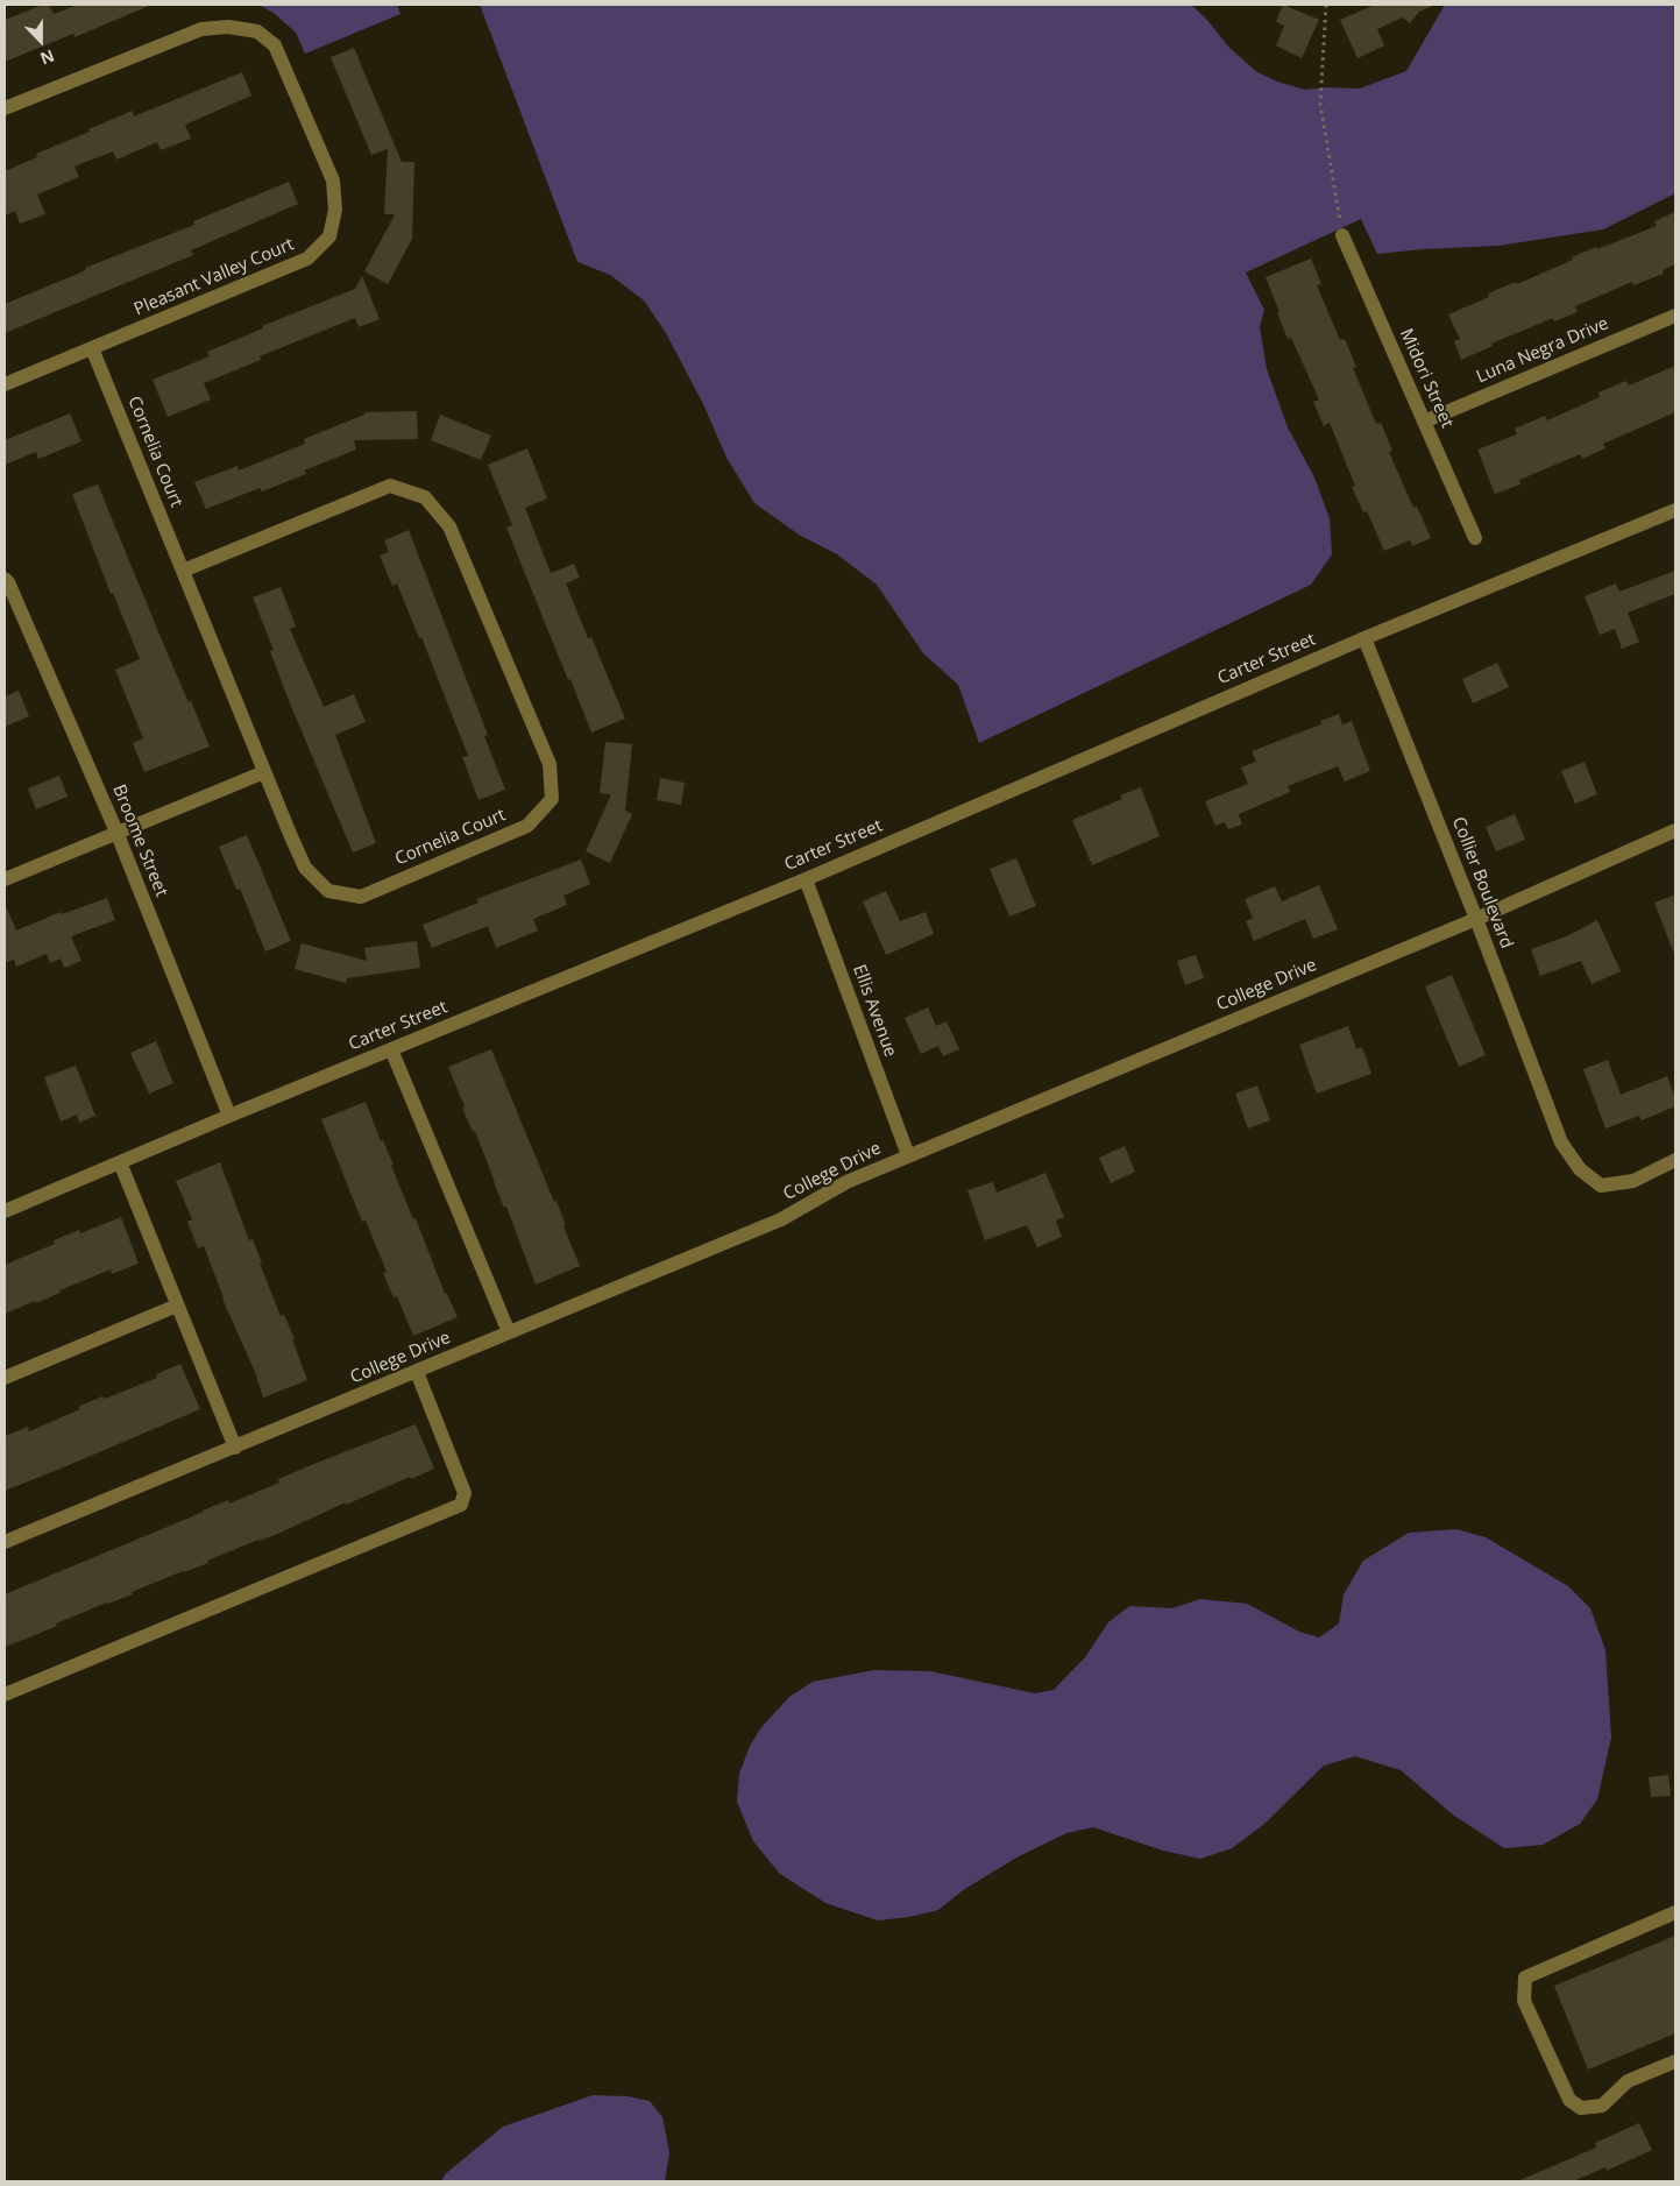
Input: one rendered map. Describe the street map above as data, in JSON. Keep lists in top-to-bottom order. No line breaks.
{"streets":{"street":["Pleasant Valley Court","Luna Negra Drive","Midori Street","Cornelia Court","Carter Street","Broome Street","Collier Boulevard","College Drive","Ellis Avenue"]},"crossings":[["Pleasant Valley Court","Cornelia Court"],["Luna Negra Drive","Midori Street"],["Carter Street","Broome Street"],["Carter Street","Collier Boulevard"],["Carter Street","Ellis Avenue"],["Collier Boulevard","College Drive"],["College Drive","Ellis Avenue"]],"north":"bottom"}
